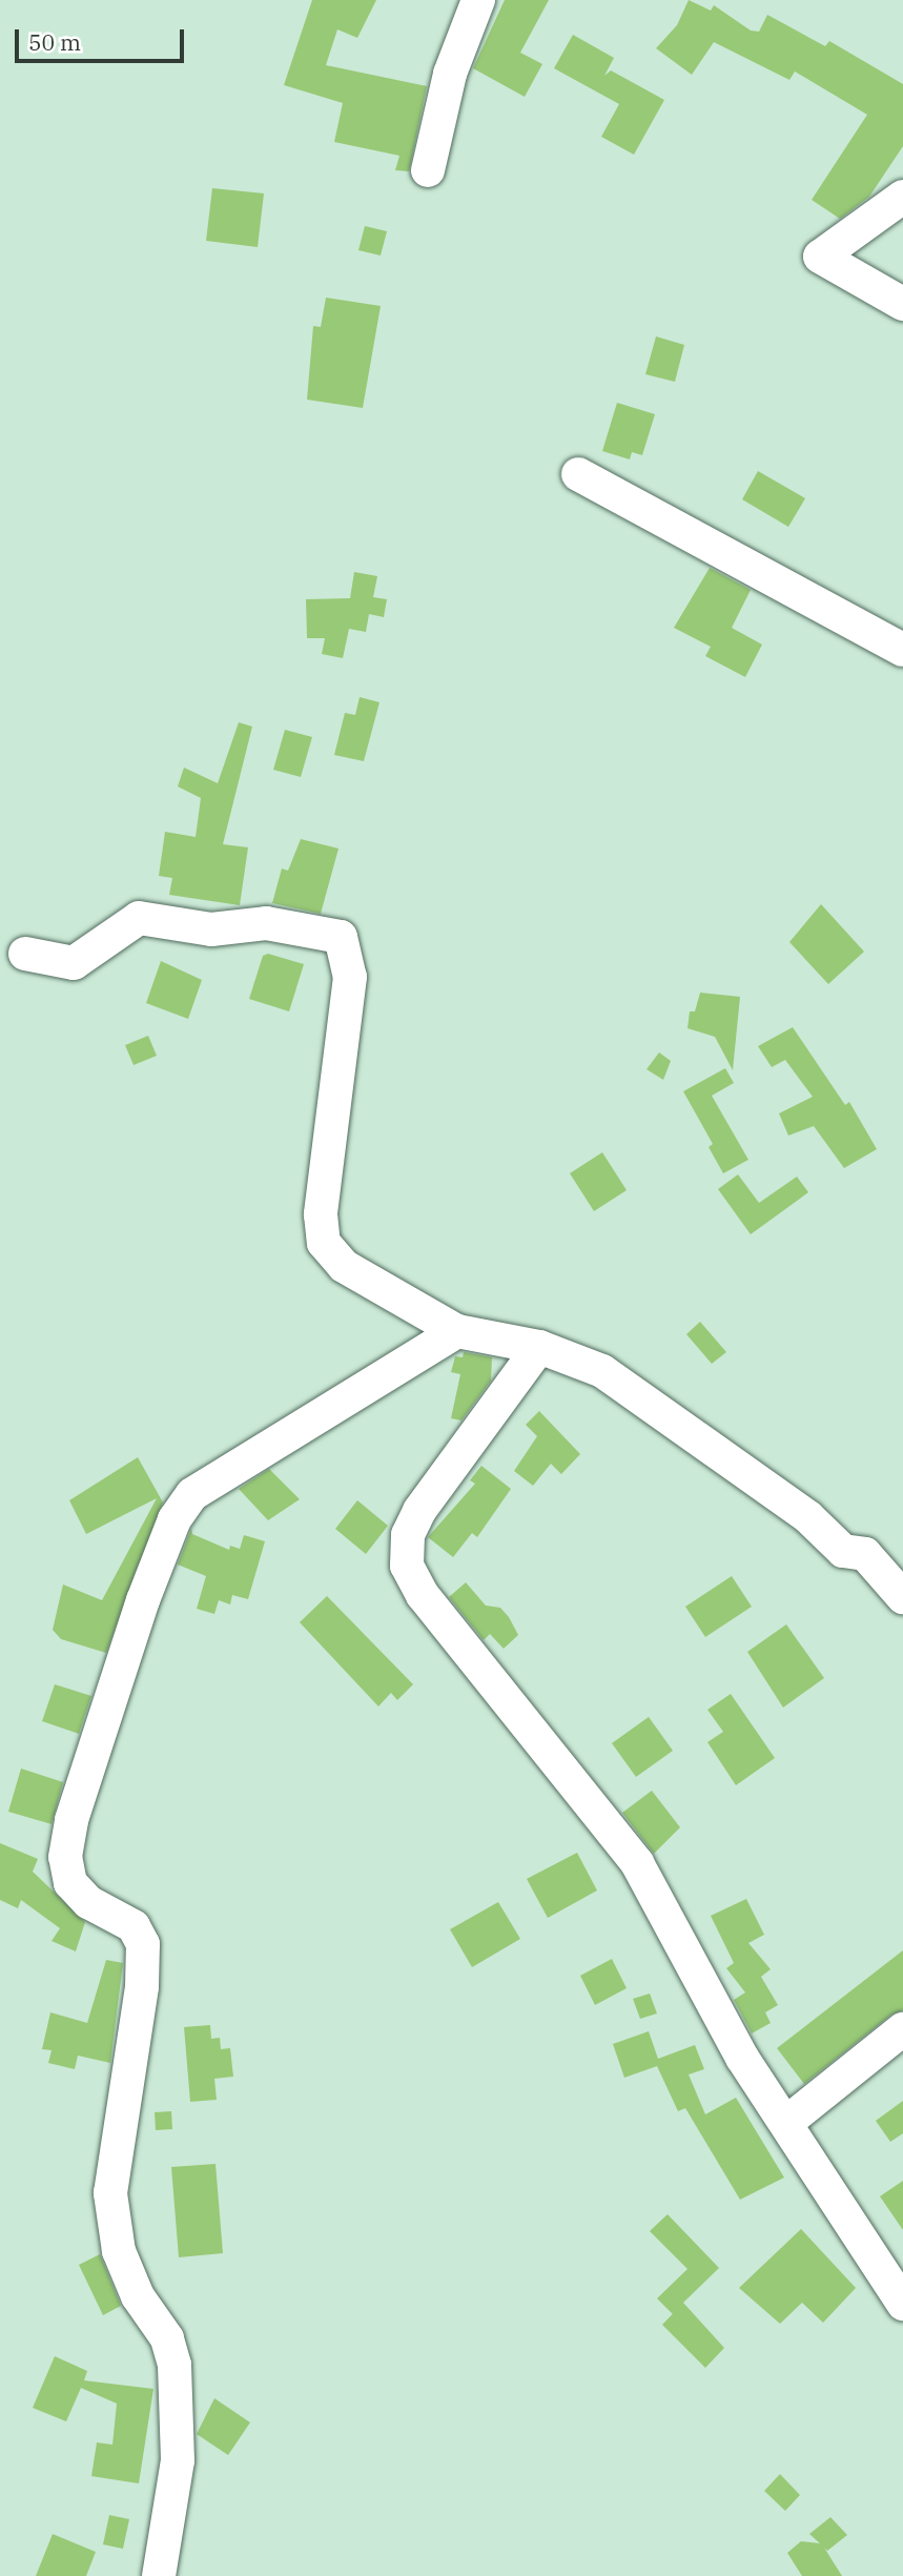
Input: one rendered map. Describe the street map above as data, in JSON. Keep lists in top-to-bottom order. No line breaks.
{"scale_bar":"50 m"}
